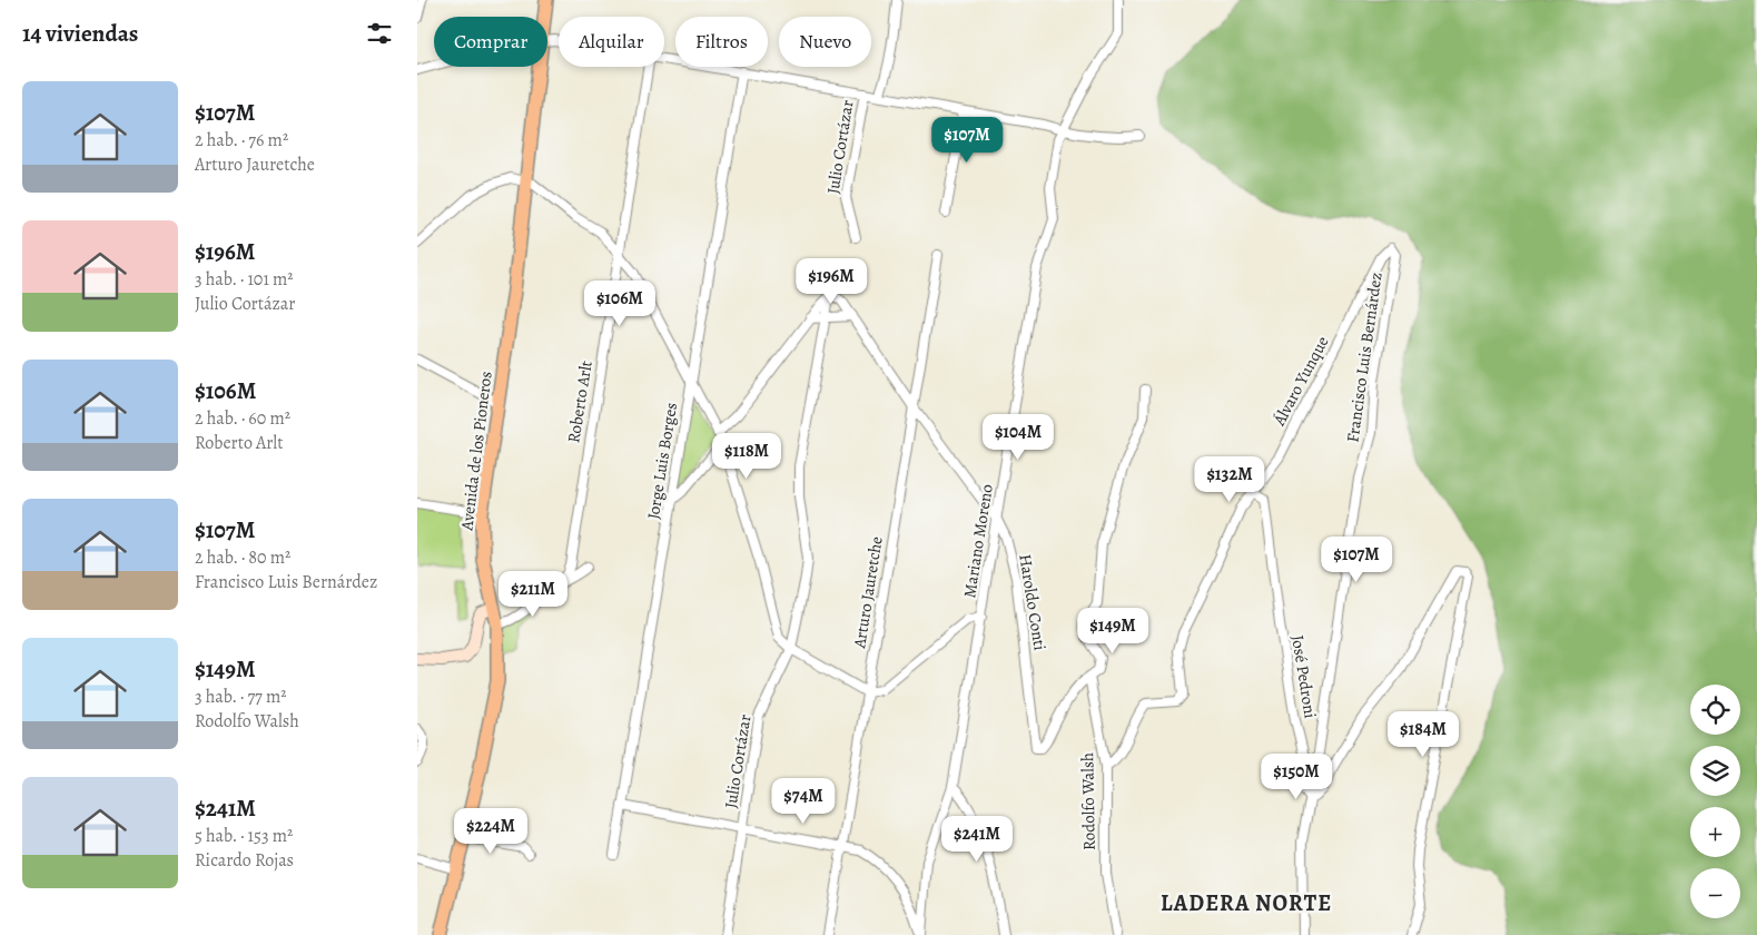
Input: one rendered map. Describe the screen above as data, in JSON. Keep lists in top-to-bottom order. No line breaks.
{"streets":{"main road":["Avenida de los Pioneros"],"street":["Julio Cortázar","Francisco Luis Bernárdez","Álvaro Yunque","Roberto Arlt","Jorge Luis Borges","Mariano Moreno","Arturo Jauretche","Haroldo Conti","José Pedroni","Rodolfo Walsh"]},"crossings":[["Julio Cortázar","Haroldo Conti"],["Francisco Luis Bernárdez","Álvaro Yunque"],["Francisco Luis Bernárdez","José Pedroni"],["Álvaro Yunque","José Pedroni"],["Álvaro Yunque","Rodolfo Walsh"],["Mariano Moreno","Haroldo Conti"],["Arturo Jauretche","Haroldo Conti"],["Haroldo Conti","Rodolfo Walsh"]],"districts":["LADERA NORTE"],"page":{"heading":"14 viviendas","chip":["Comprar","Alquilar","Filtros","Nuevo"],"list":[{"name":"$107M","note":"2 hab. · 76 m² · Arturo Jauretche"},{"name":"$196M","note":"3 hab. · 101 m² · Julio Cortázar"},{"name":"$106M","note":"2 hab. · 60 m² · Roberto Arlt"},{"name":"$107M","note":"2 hab. · 80 m² · Francisco Luis Bernárdez"},{"name":"$149M","note":"3 hab. · 77 m² · Rodolfo Walsh"},{"name":"$241M","note":"5 hab. · 153 m² · Ricardo Rojas"}],"price":["$107M","$196M","$106M","$104M","$118M","$132M","$107M","$211M","$149M","$184M","$150M","$74M","$224M","$241M"],"map_buttons":["+","−"]}}
